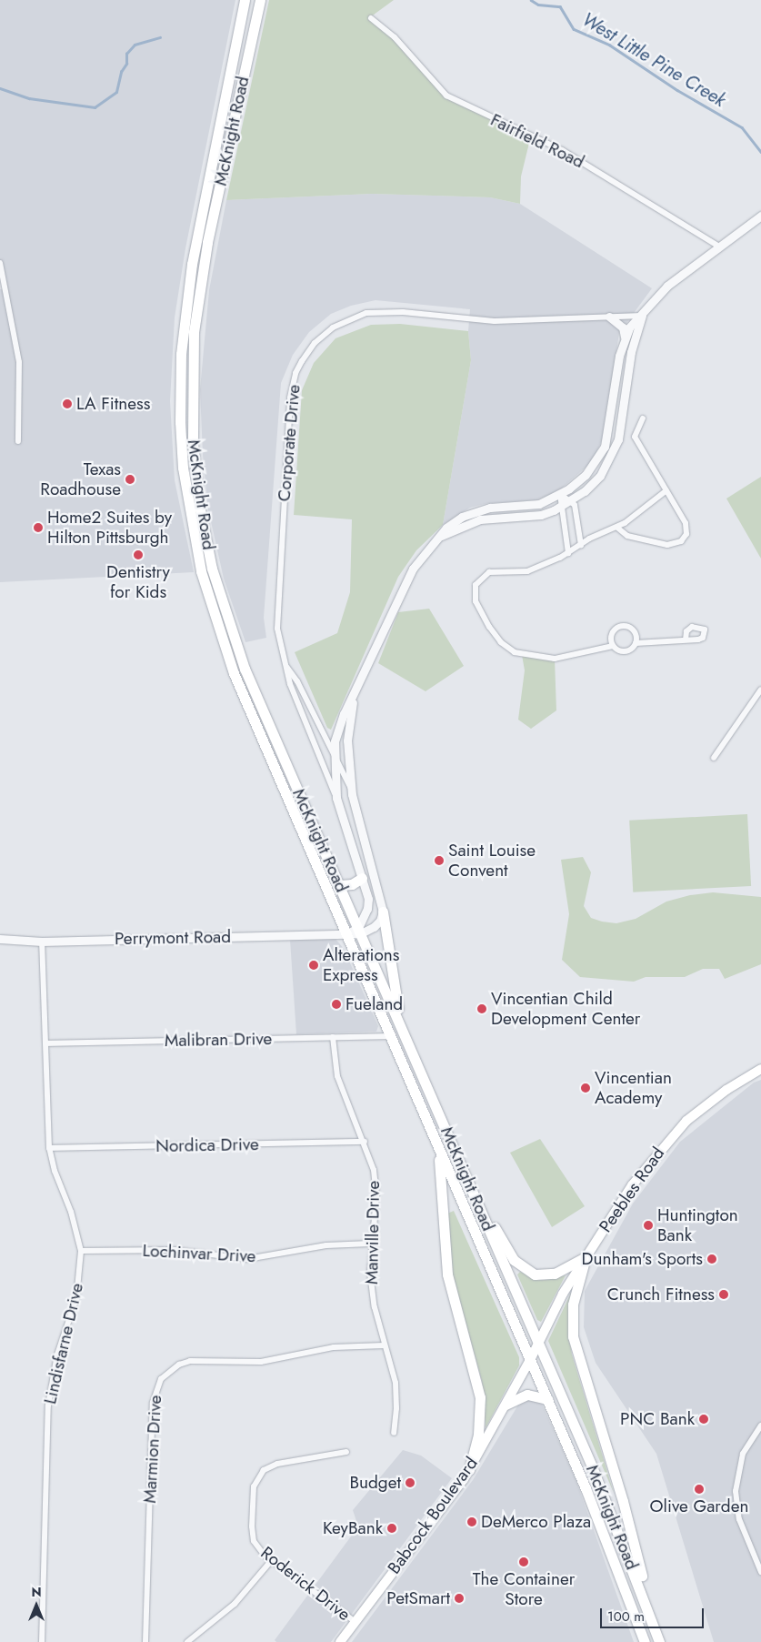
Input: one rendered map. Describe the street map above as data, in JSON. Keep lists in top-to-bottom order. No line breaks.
{"streets":{"highway":["McKnight Road"],"main road":["Peebles Road","Babcock Boulevard"],"street":["Fairfield Road","Corporate Drive","Perrymont Road","Malibran Drive","Nordica Drive","Manville Drive","Lochinvar Drive","Lindisfarne Drive","Marmion Drive","Roderick Drive"]},"crossings":[["McKnight Road","Perrymont Road"],["McKnight Road","Malibran Drive"],["McKnight Road","Peebles Road"],["McKnight Road","Babcock Boulevard"],["Perrymont Road","Lindisfarne Drive"],["Malibran Drive","Manville Drive"],["Malibran Drive","Lindisfarne Drive"],["Nordica Drive","Manville Drive"],["Nordica Drive","Lindisfarne Drive"],["Peebles Road","Babcock Boulevard"],["Manville Drive","Lochinvar Drive"],["Manville Drive","Marmion Drive"],["Lochinvar Drive","Lindisfarne Drive"],["Babcock Boulevard","Roderick Drive"]],"water":["West Little Pine Creek"],"places":["LA Fitness","Texas Roadhouse","Home2 Suites by Hilton Pittsburgh","Dentistry for Kids","Saint Louise Convent","Alterations Express","Fueland","Vincentian Child Development Center","Vincentian Academy","Huntington Bank","Dunham's Sports","Crunch Fitness","PNC Bank","Budget","Olive Garden","DeMerco Plaza","KeyBank","The Container Store","PetSmart"],"scale_bar":"100 m","north":"top"}
